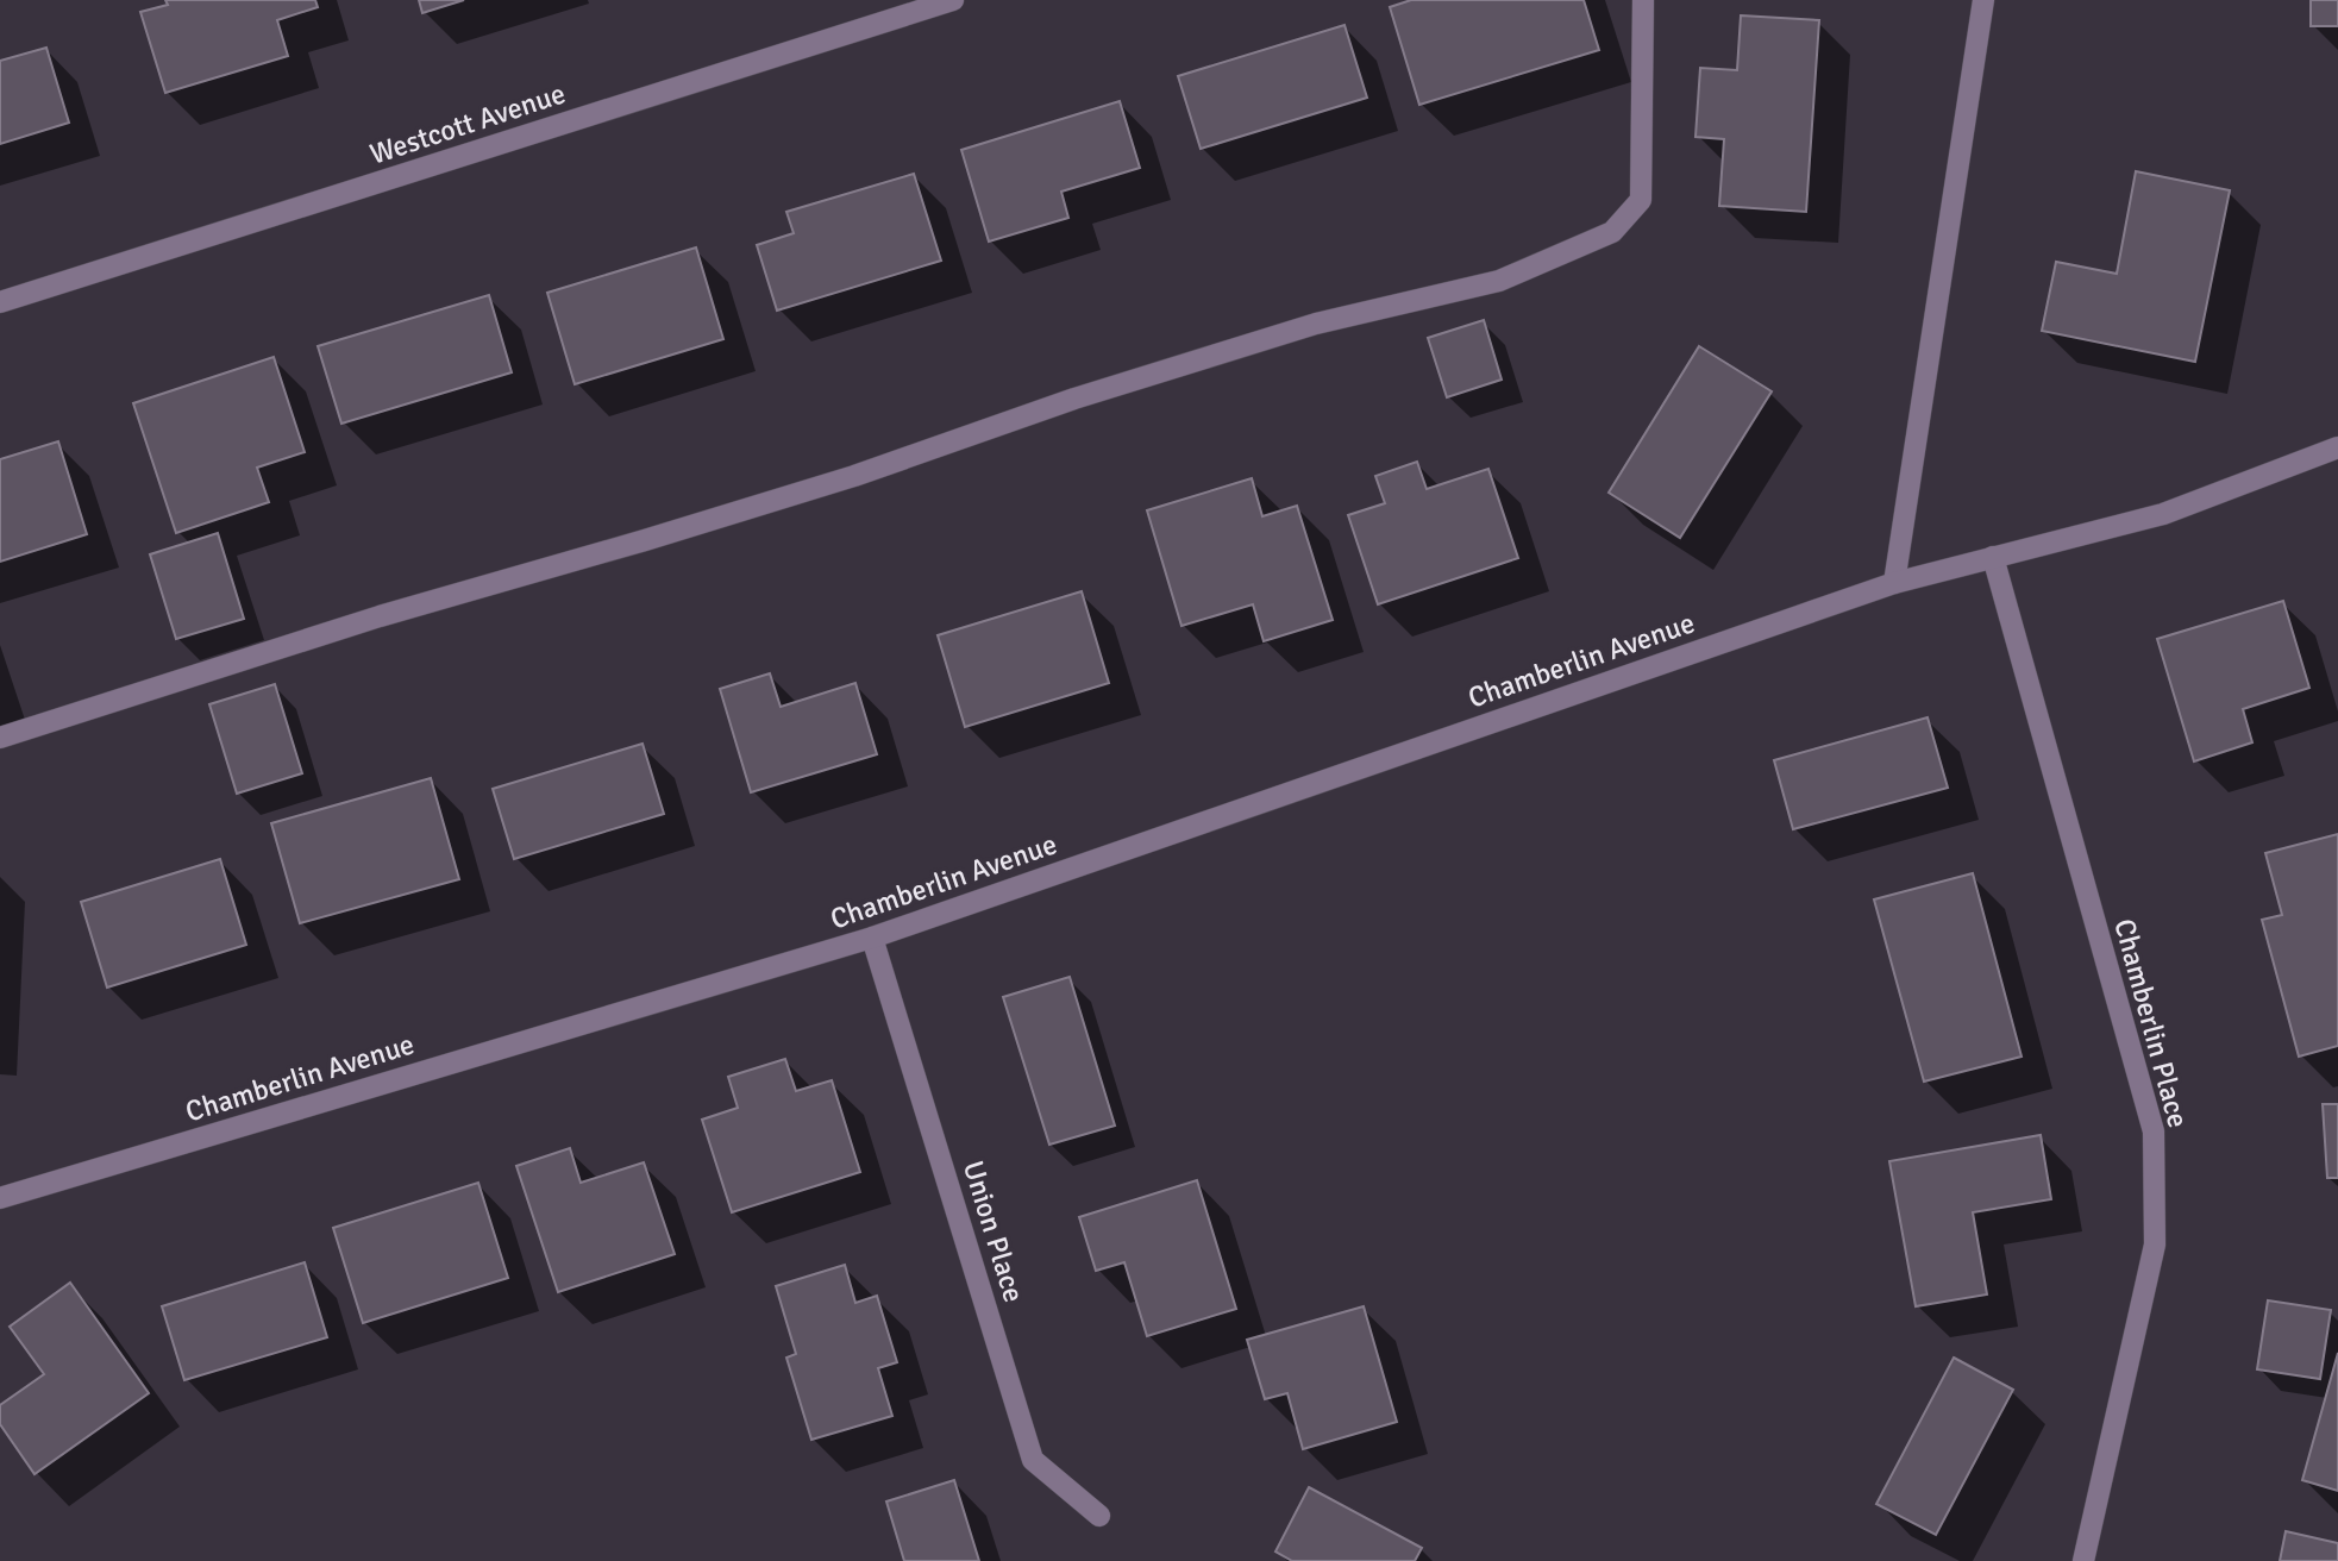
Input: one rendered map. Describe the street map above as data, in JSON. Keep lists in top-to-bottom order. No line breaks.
{"streets":{"street":["Westcott Avenue","Chamberlin Avenue","Chamberlin Place","Union Place"]},"crossings":[["Chamberlin Avenue","Chamberlin Place"],["Chamberlin Avenue","Union Place"]]}
